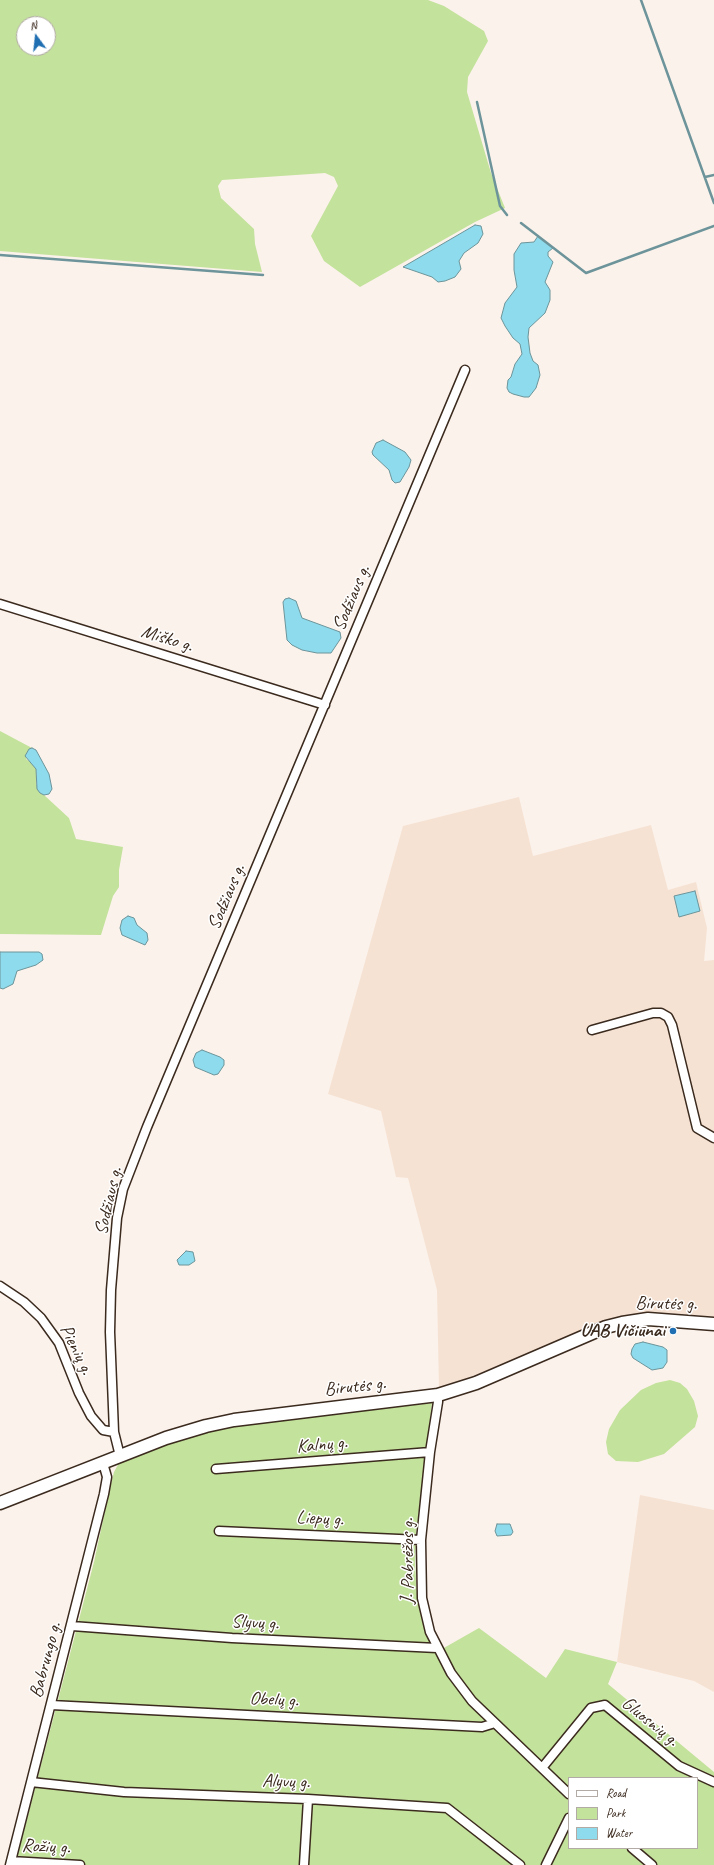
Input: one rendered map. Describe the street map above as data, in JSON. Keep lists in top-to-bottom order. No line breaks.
{"streets":{"main road":["Birutės g."],"street":["Sodžiaus g.","Miško g.","Pienių g.","Kalnų g.","Liepų g.","J. Pabrėžos g.","Slyvų g.","Babrungo g.","Obelų g.","Gluosnių g.","Alyvų g.","Rožių g."]},"crossings":[["Sodžiaus g.","Miško g."],["Sodžiaus g.","Birutės g."],["Sodžiaus g.","Pienių g."],["Birutės g.","J. Pabrėžos g."],["Birutės g.","Babrungo g."],["Kalnų g.","J. Pabrėžos g."],["Liepų g.","J. Pabrėžos g."],["J. Pabrėžos g.","Slyvų g."],["J. Pabrėžos g.","Obelų g."],["J. Pabrėžos g.","Gluosnių g."],["Slyvų g.","Babrungo g."],["Babrungo g.","Obelų g."],["Babrungo g.","Alyvų g."],["Babrungo g.","Rožių g."]],"places":["UAB Vičiūnai"],"legend":["Road","Park","Water"],"north":"top"}
